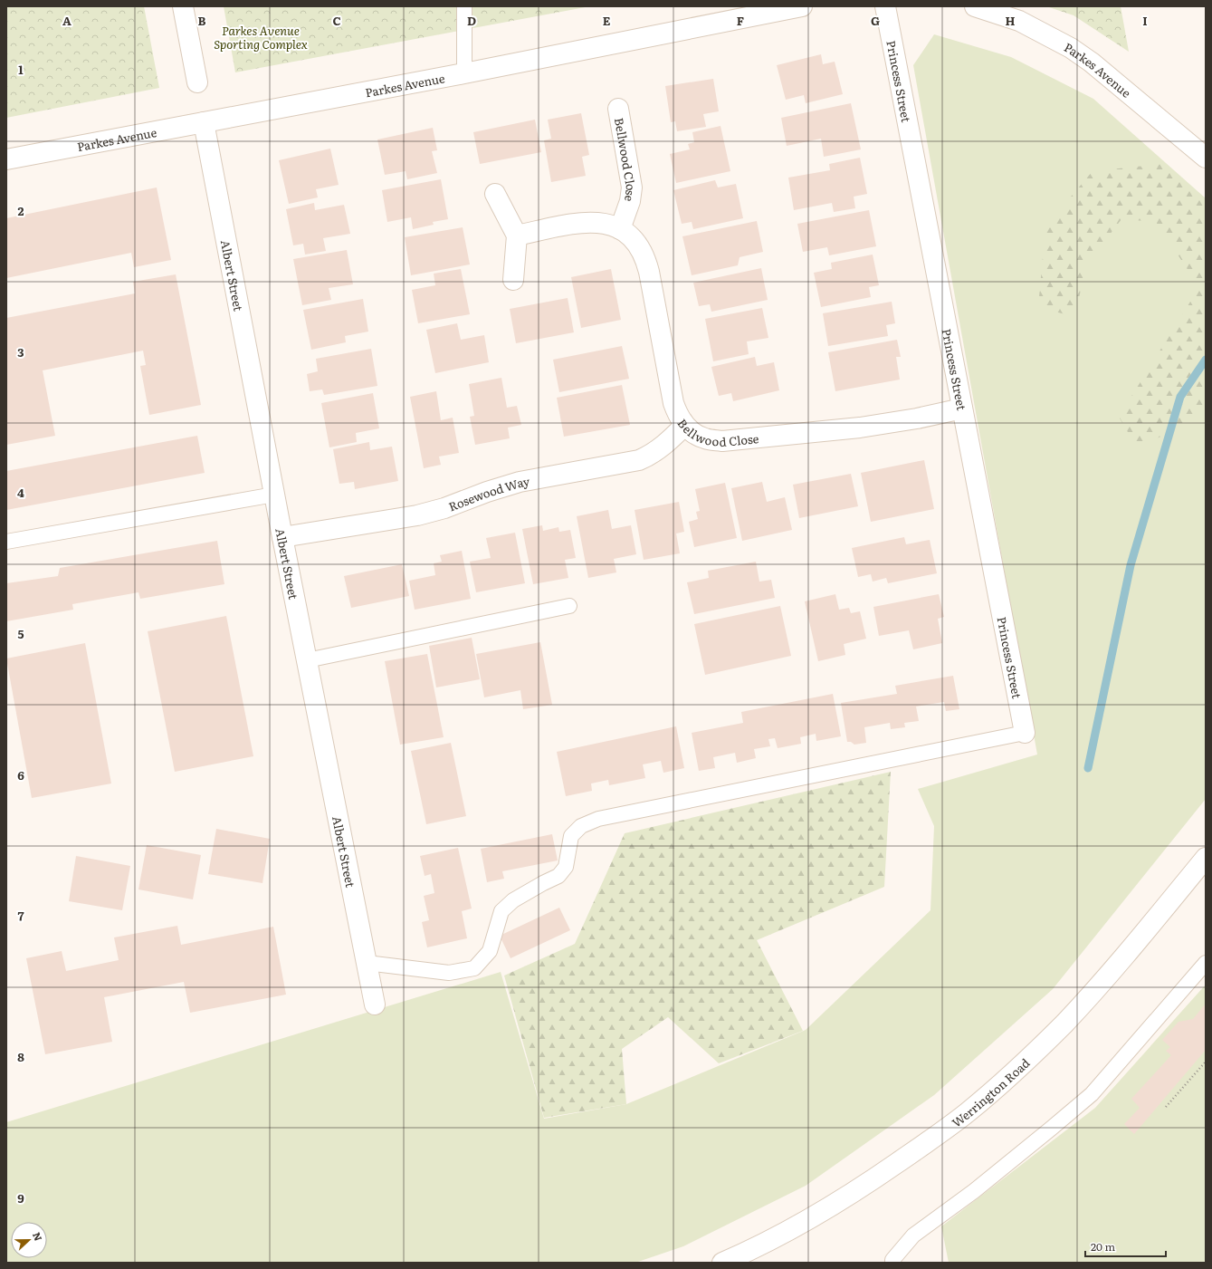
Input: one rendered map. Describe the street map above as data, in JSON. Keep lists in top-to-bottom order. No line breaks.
{"streets":{"street":["Parkes Avenue","Princess Street","Bellwood Close","Albert Street","Rosewood Way","Werrington Road"]},"crossings":[["Parkes Avenue","Albert Street"],["Princess Street","Bellwood Close"],["Bellwood Close","Rosewood Way"],["Albert Street","Rosewood Way"]],"parks":["Parkes Avenue Sporting Complex"],"scale_bar":"20 m","north":"right","grid":{"columns":["A","B","C","D","E","F","G","H","I"],"rows":["1","2","3","4","5","6","7","8","9"]}}
